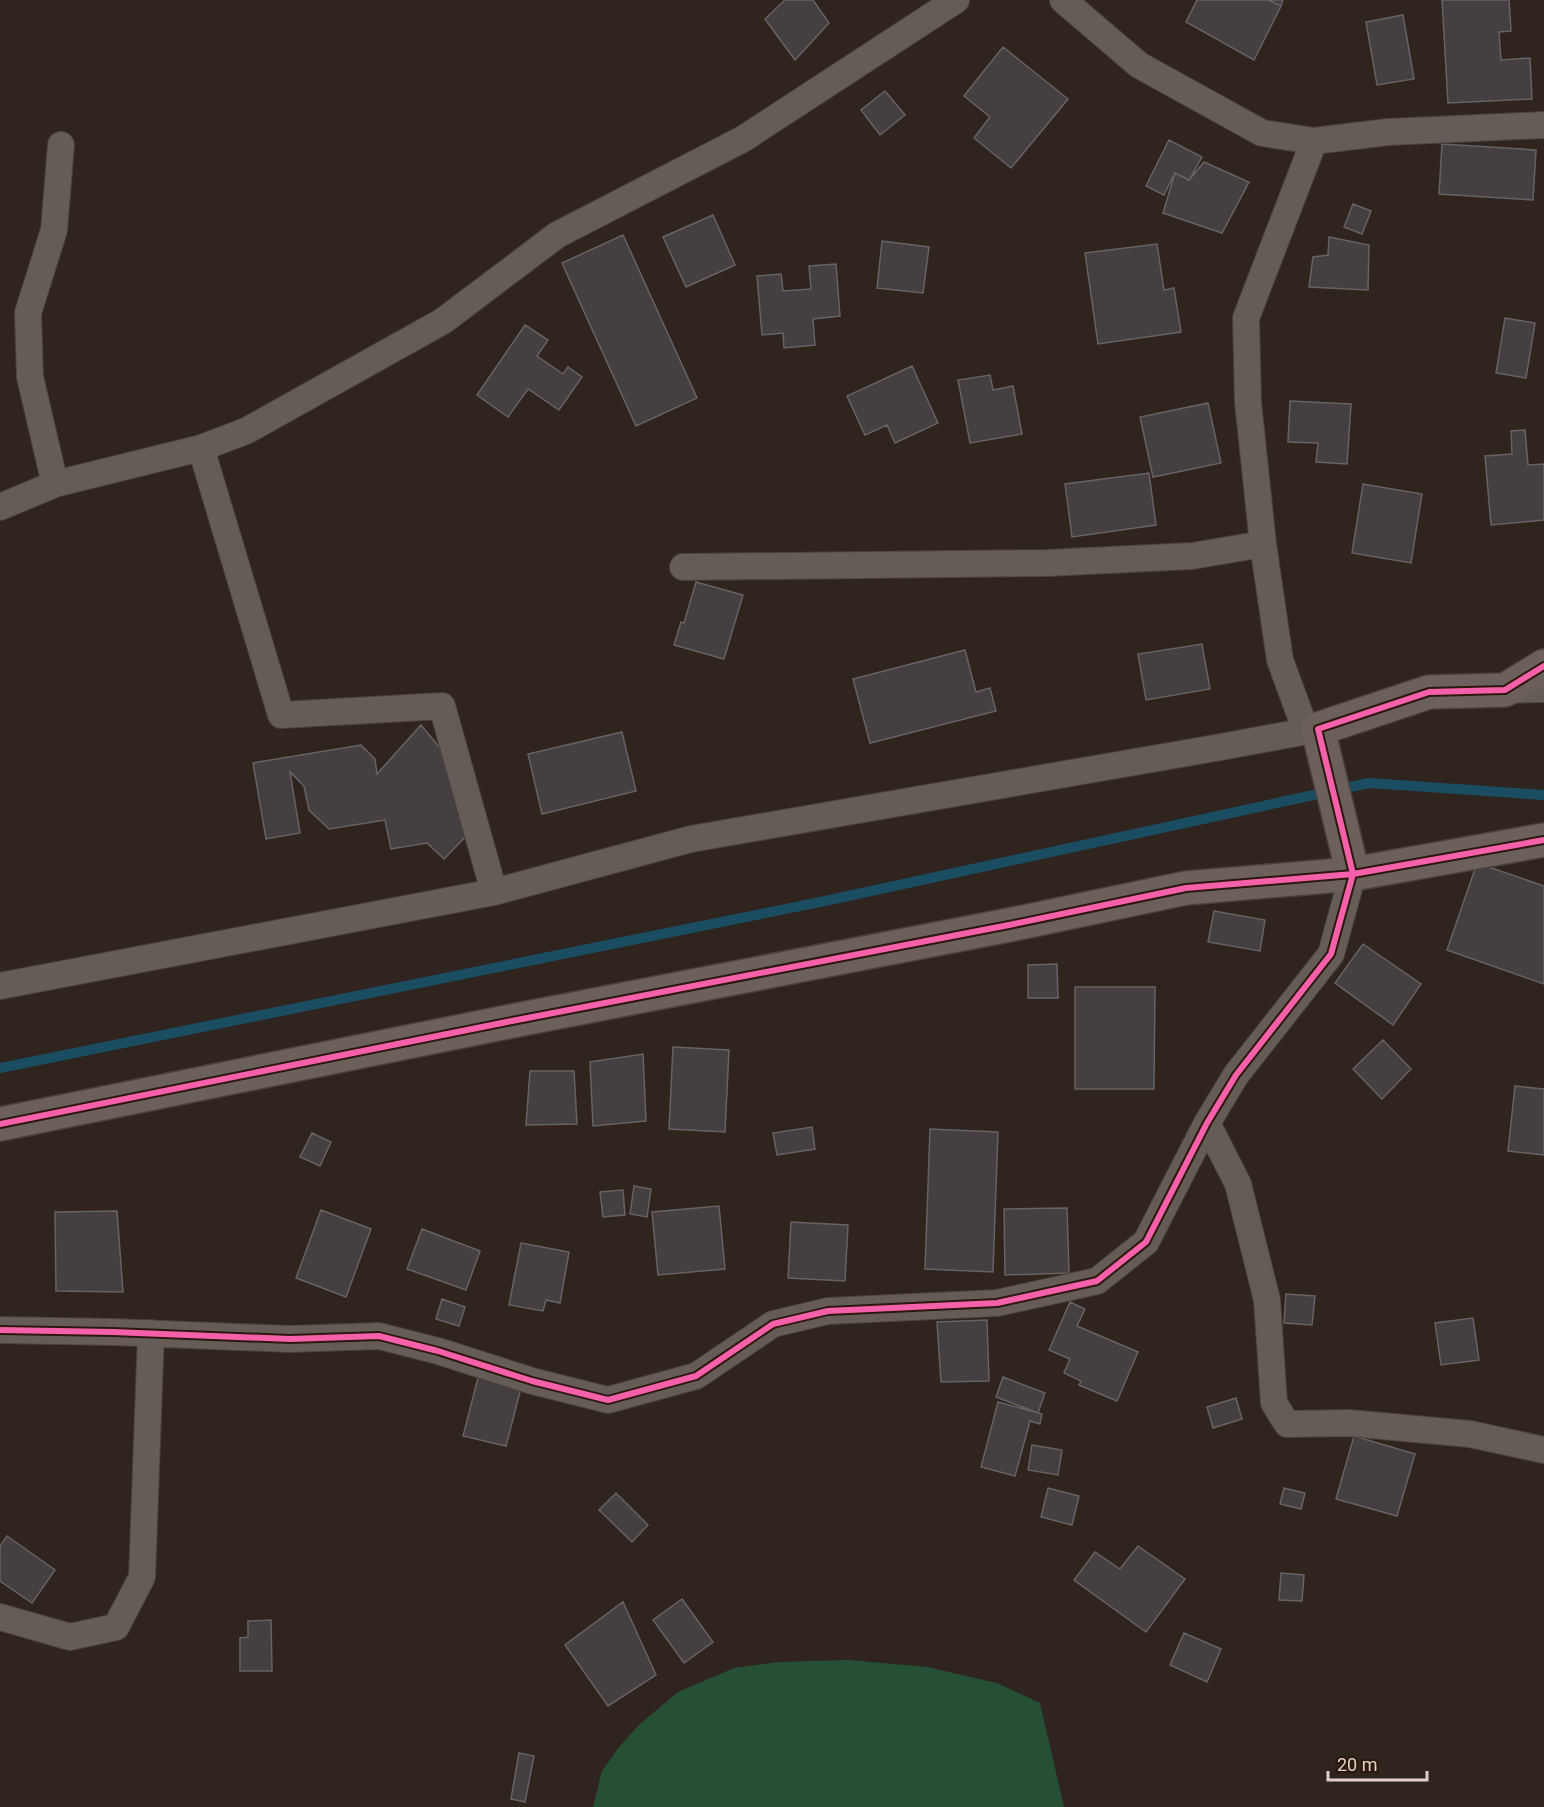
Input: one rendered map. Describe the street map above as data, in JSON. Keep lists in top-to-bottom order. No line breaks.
{"scale_bar":"20 m"}
